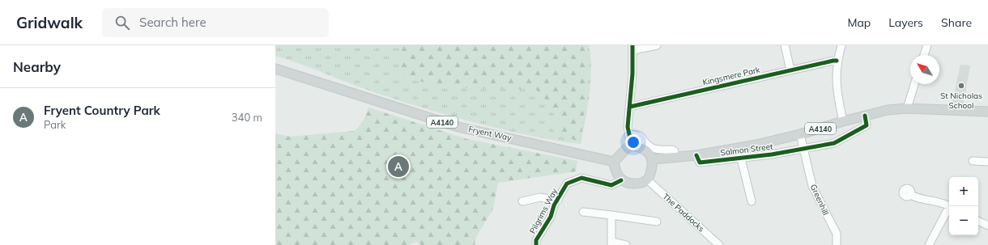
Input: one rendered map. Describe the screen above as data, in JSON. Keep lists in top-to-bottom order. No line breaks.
{"streets":{"main road":["A4140","Fryent Way","Salmon Street"],"street":["Kingsmere Park","Greenhill","Pilgrims Way","The Paddocks"]},"crossings":[["Fryent Way","Salmon Street"],["Fryent Way","Pilgrims Way"],["Fryent Way","The Paddocks"],["Salmon Street","Greenhill"],["Salmon Street","Pilgrims Way"],["Salmon Street","The Paddocks"],["Pilgrims Way","The Paddocks"]],"places":["St Nicholas School"],"north":"top left","page":{"header":"Gridwalk","search":"Search here","nav":["Map","Layers","Share"],"heading":"Nearby","list":[{"mark":"A","name":"Fryent Country Park","note":"Park","value":"340 m"}],"pins":"A","map_buttons":["+","−"]}}
